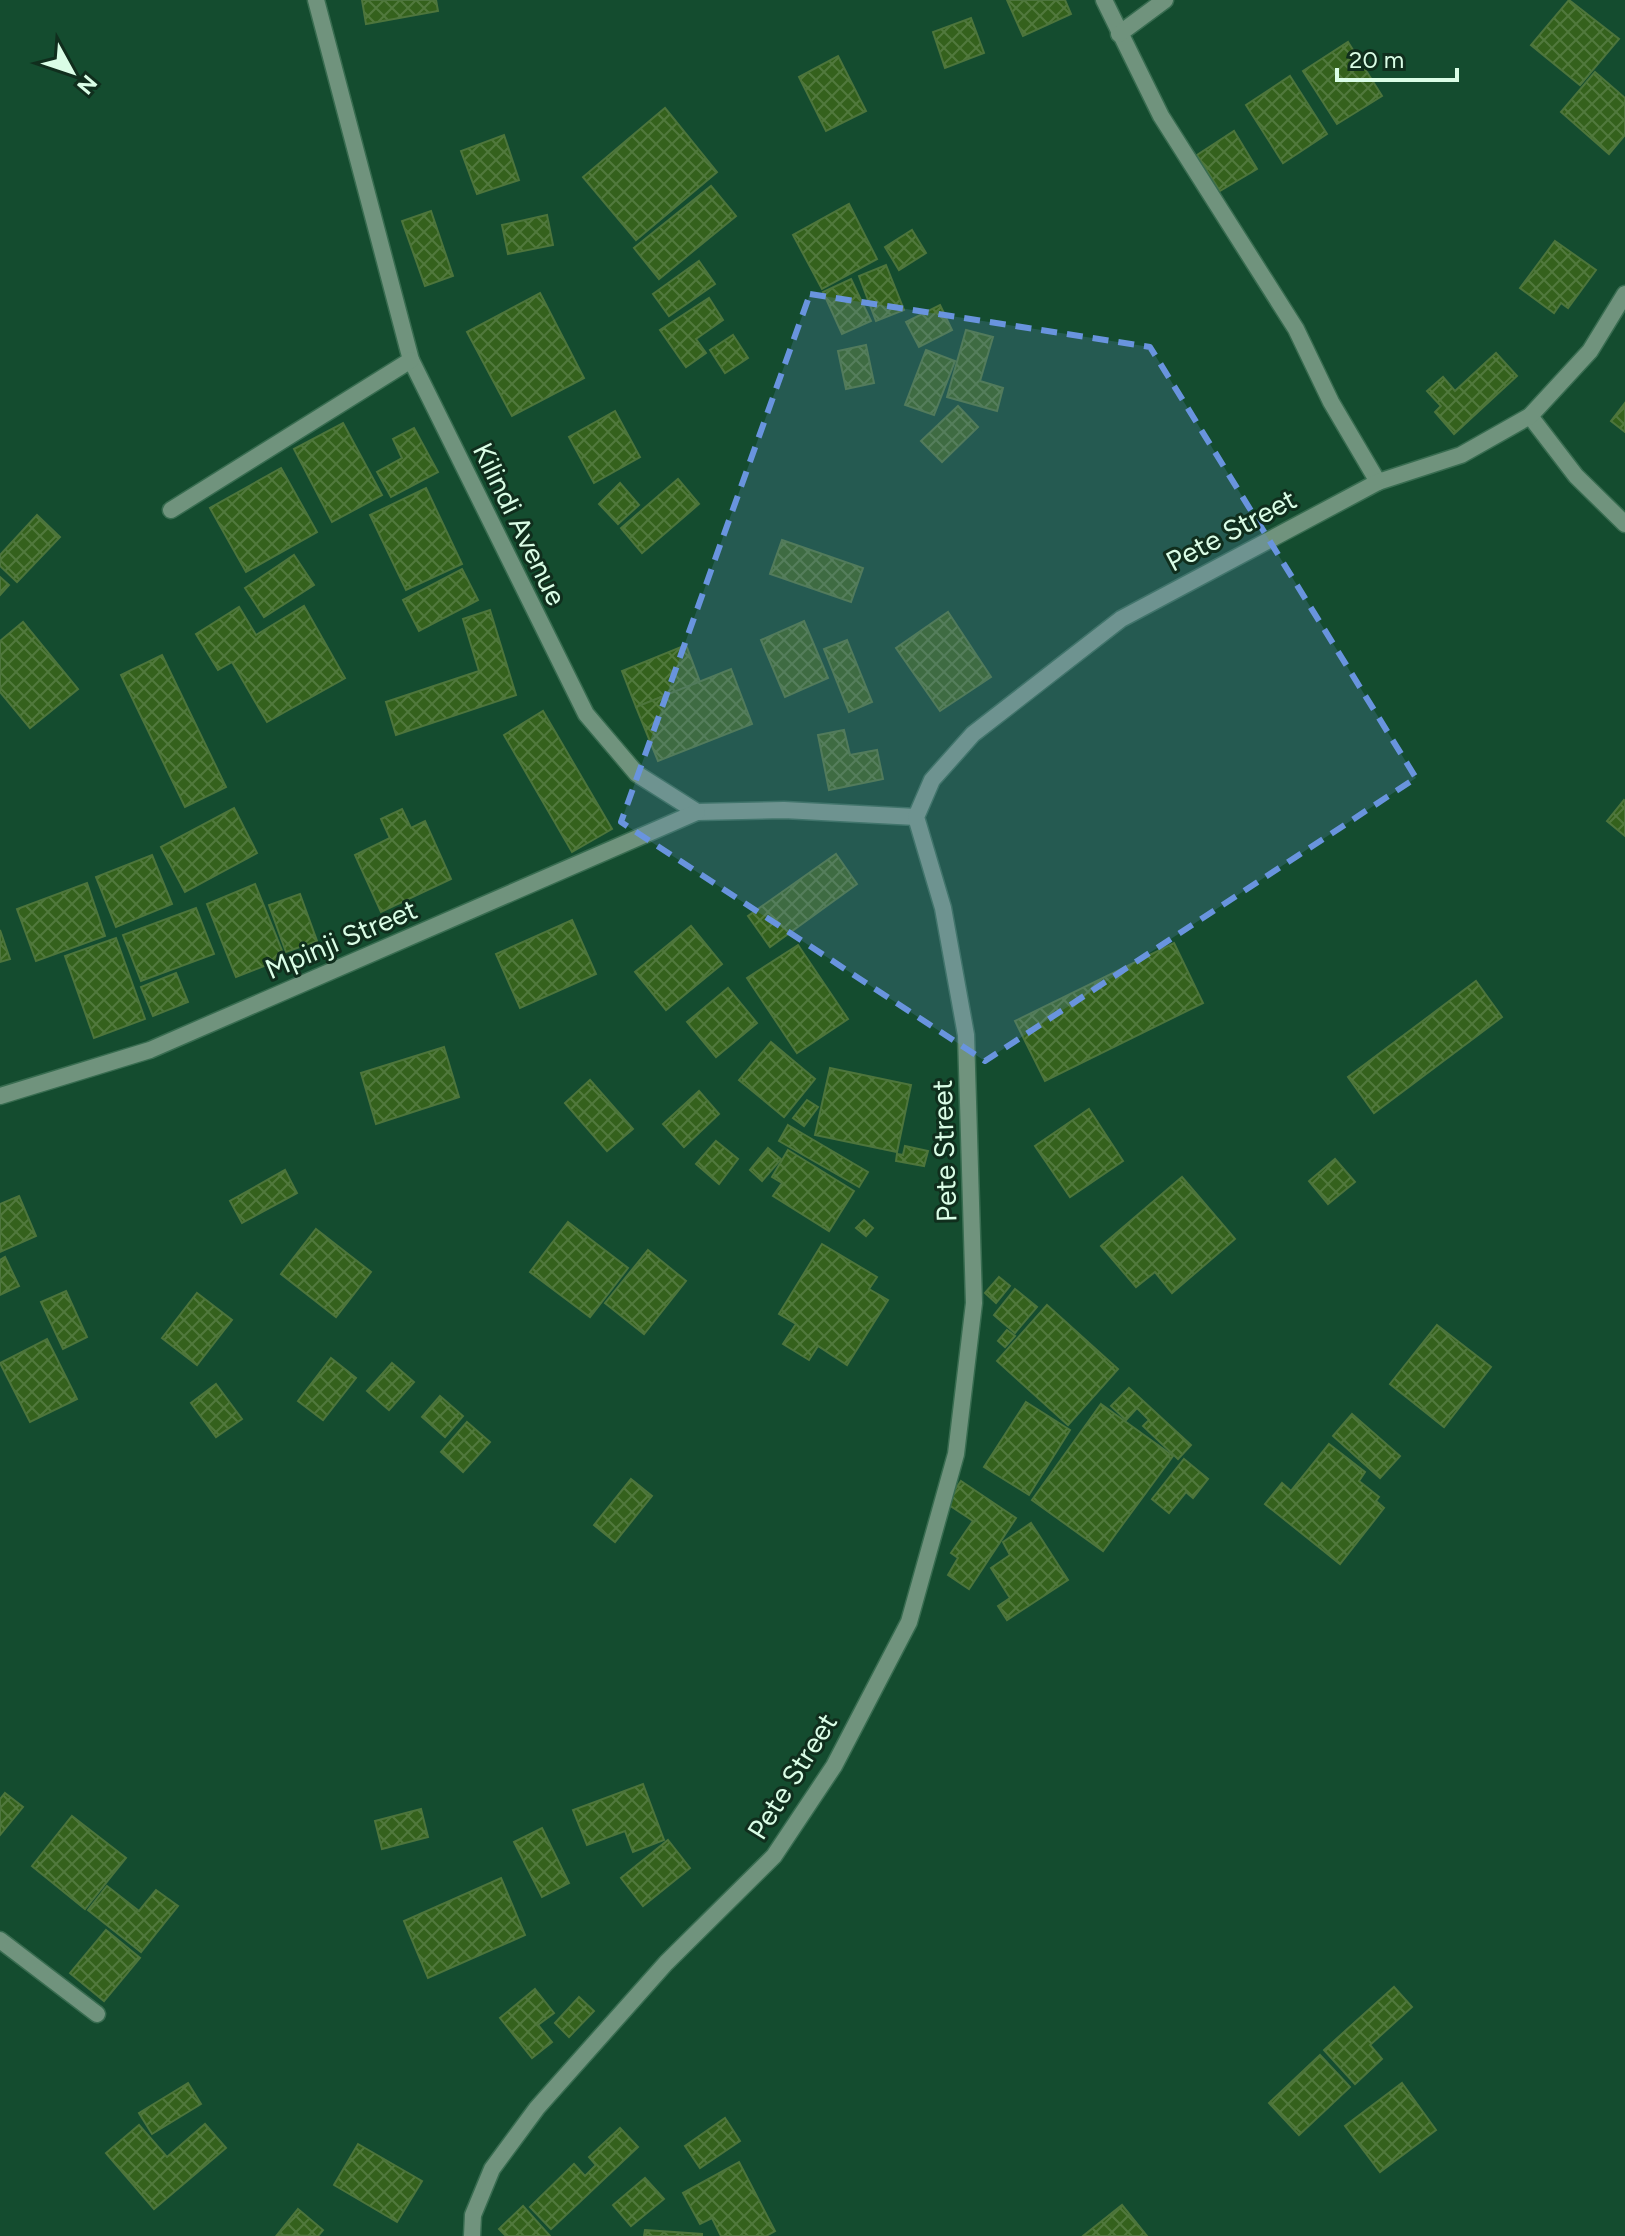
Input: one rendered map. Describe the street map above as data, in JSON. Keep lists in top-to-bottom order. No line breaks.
{"streets":{"street":["Kilindi Avenue","Pete Street","Mpinji Street"]},"crossings":[["Kilindi Avenue","Mpinji Street"]],"scale_bar":"20 m","north":"bottom right"}
